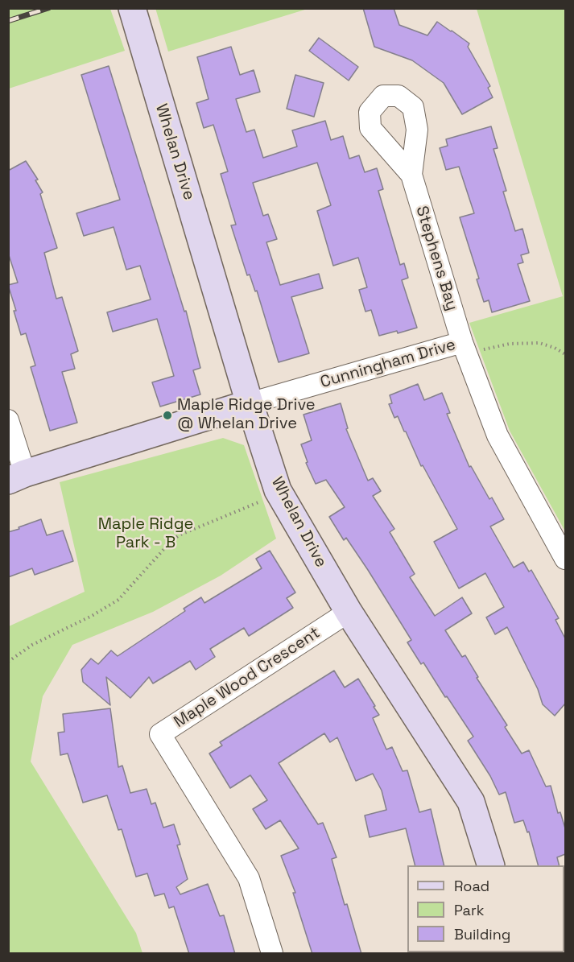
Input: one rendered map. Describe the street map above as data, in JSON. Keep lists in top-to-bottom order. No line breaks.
{"streets":{"street":["Whelan Drive","Stephens Bay","Cunningham Drive","Maple Wood Crescent"]},"crossings":[["Whelan Drive","Cunningham Drive"],["Whelan Drive","Maple Wood Crescent"],["Stephens Bay","Cunningham Drive"]],"parks":["Maple Ridge Park - B"],"places":["Maple Ridge Drive @ Whelan Drive"],"legend":["Road","Park","Building"]}
